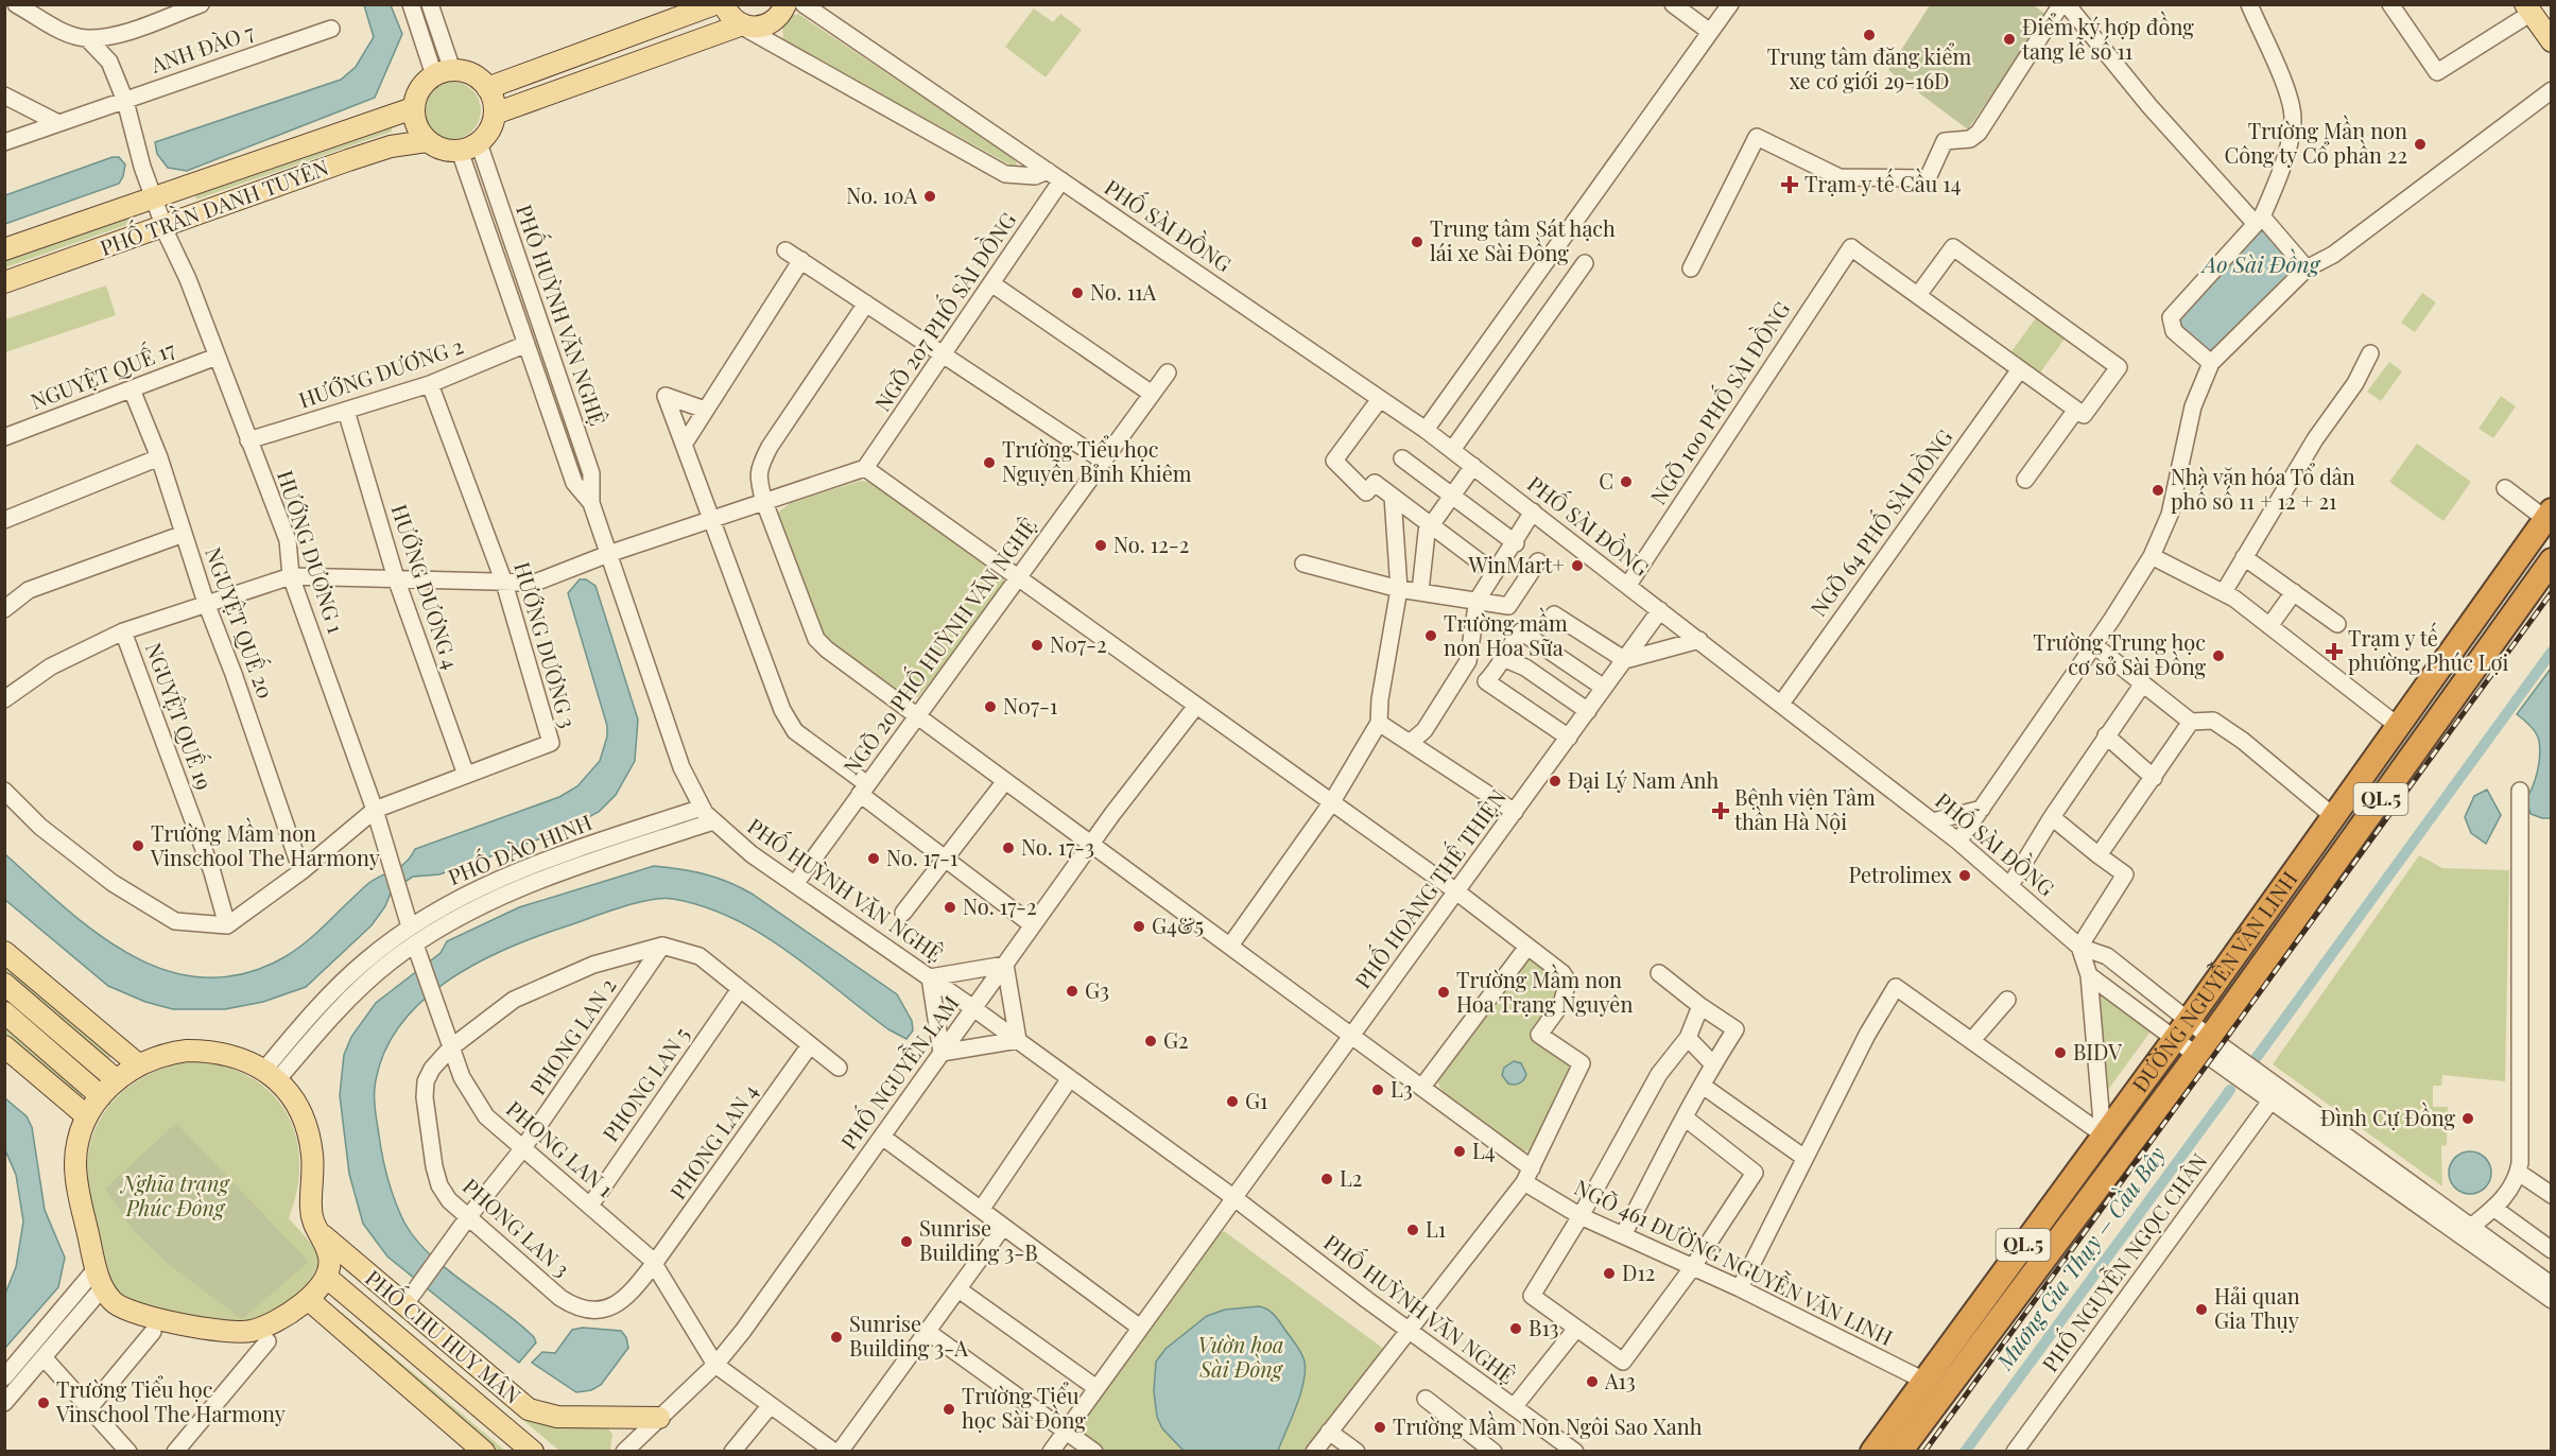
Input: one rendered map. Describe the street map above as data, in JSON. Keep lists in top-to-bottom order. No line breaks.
{"streets":{"highway":["QL.5","ĐƯỜNG NGUYỄN VĂN LINH"],"main road":["PHỐ TRẦN DANH TUYÊN","PHỐ CHU HUY MÂN"],"street":["ANH ĐÀO 7","PHỐ SÀI ĐỒNG","NGÕ 207 PHỐ SÀI ĐỒNG","PHỐ HUỲNH VĂN NGHỆ","HƯỚNG DƯƠNG 2","NGUYỆT QUẾ 17","NGÕ 100 PHỐ SÀI ĐỒNG","NGÕ 64 PHỐ SÀI ĐỒNG","HƯỚNG DƯƠNG 1","HƯỚNG DƯƠNG 4","NGUYỆT QUẾ 20","HƯỚNG DƯƠNG 3","NGÕ 20 PHỐ HUỲNH VĂN NGHỆ","NGUYỆT QUẾ 19","PHỐ ĐÀO HINH","PHỐ HOÀNG THẾ THIỆN","PHONG LAN 2","PHỐ NGUYỄN LAM","PHONG LAN 5","PHONG LAN 4","PHONG LAN 1","PHONG LAN 3","NGÕ 461 ĐƯỜNG NGUYỄN VĂN LINH","PHỐ NGUYỄN NGỌC CHÂN"]},"crossings":[["ANH ĐÀO 7","HƯỚNG DƯƠNG 1"],["PHỐ TRẦN DANH TUYÊN","PHỐ HUỲNH VĂN NGHỆ"],["PHỐ TRẦN DANH TUYÊN","HƯỚNG DƯƠNG 1"],["PHỐ SÀI ĐỒNG","NGÕ 207 PHỐ SÀI ĐỒNG"],["PHỐ SÀI ĐỒNG","NGÕ 100 PHỐ SÀI ĐỒNG"],["PHỐ SÀI ĐỒNG","NGÕ 64 PHỐ SÀI ĐỒNG"],["PHỐ SÀI ĐỒNG","PHỐ HOÀNG THẾ THIỆN"],["PHỐ SÀI ĐỒNG","ĐƯỜNG NGUYỄN VĂN LINH"],["PHỐ HUỲNH VĂN NGHỆ","HƯỚNG DƯƠNG 2"],["PHỐ HUỲNH VĂN NGHỆ","NGÕ 20 PHỐ HUỲNH VĂN NGHỆ"],["PHỐ HUỲNH VĂN NGHỆ","PHỐ ĐÀO HINH"],["PHỐ HUỲNH VĂN NGHỆ","PHỐ HOÀNG THẾ THIỆN"],["PHỐ HUỲNH VĂN NGHỆ","PHỐ NGUYỄN LAM"],["HƯỚNG DƯƠNG 2","HƯỚNG DƯƠNG 1"],["HƯỚNG DƯƠNG 2","HƯỚNG DƯƠNG 4"],["HƯỚNG DƯƠNG 2","HƯỚNG DƯƠNG 3"],["NGUYỆT QUẾ 17","HƯỚNG DƯƠNG 1"],["NGUYỆT QUẾ 17","NGUYỆT QUẾ 20"],["HƯỚNG DƯƠNG 1","HƯỚNG DƯƠNG 3"],["HƯỚNG DƯƠNG 1","PHỐ ĐÀO HINH"],["HƯỚNG DƯƠNG 4","HƯỚNG DƯƠNG 3"],["NGUYỆT QUẾ 20","HƯỚNG DƯƠNG 3"],["HƯỚNG DƯƠNG 3","NGUYỆT QUẾ 19"],["NGÕ 20 PHỐ HUỲNH VĂN NGHỆ","NGÕ 461 ĐƯỜNG NGUYỄN VĂN LINH"],["PHỐ ĐÀO HINH","PHONG LAN 1"],["PHỐ HOÀNG THẾ THIỆN","NGÕ 461 ĐƯỜNG NGUYỄN VĂN LINH"],["ĐƯỜNG NGUYỄN VĂN LINH","NGÕ 461 ĐƯỜNG NGUYỄN VĂN LINH"],["PHONG LAN 2","PHONG LAN 1"],["PHONG LAN 2","PHONG LAN 3"],["PHONG LAN 2","PHỐ CHU HUY MÂN"],["PHỐ NGUYỄN LAM","PHONG LAN 1"],["PHỐ NGUYỄN LAM","NGÕ 461 ĐƯỜNG NGUYỄN VĂN LINH"],["PHỐ NGUYỄN LAM","PHỐ CHU HUY MÂN"],["PHONG LAN 5","PHONG LAN 1"],["PHONG LAN 4","PHONG LAN 1"],["PHONG LAN 4","PHONG LAN 3"],["PHONG LAN 1","PHONG LAN 3"]],"water":["Ao Sài Đồng","Mương Gia Thụy – Cầu Bây"],"parks":["Nghĩa trang Phúc Đồng","Vườn hoa Sài Đồng"],"places":{"other":["Trung tâm đăng kiểm xe cơ giới 29-16D","Điểm ký hợp đồng tang lễ số 11","Trường Mần non Công ty Cổ phần 22","No. 10A","Trung tâm Sát hạch lái xe Sài Đồng","No. 11A","Trường Tiểu học Nguyễn Bỉnh Khiêm","C","Nhà văn hóa Tổ dân phố số 11 + 12 + 21","No. 12-2","WinMart+","Trường mầm non Hoa Sữa","N07-2","Trường Trung học cơ sở Sài Đồng","N07-1","Đại Lý Nam Anh","Trường Mầm non Vinschool The Harmony","No. 17-3","No. 17-1","Petrolimex","No. 17-2","G4&5","G3","Trường Mầm non Hoa Trạng Nguyên","G2","BIDV","L3","G1","Đình Cự Đồng","L4","L2","L1","Sunrise Building 3-B","D12","Hải quan Gia Thụy","B13","Sunrise Building 3-A","A13","Trường Tiểu học Vinschool The Harmony","Trường Tiểu học Sài Đồng","Trường Mầm Non Ngôi Sao Xanh"],"health":["Trạm y tế Cầu 14","Trạm y tế phường Phúc Lợi","Bệnh viện Tâm thần Hà Nội"]}}
